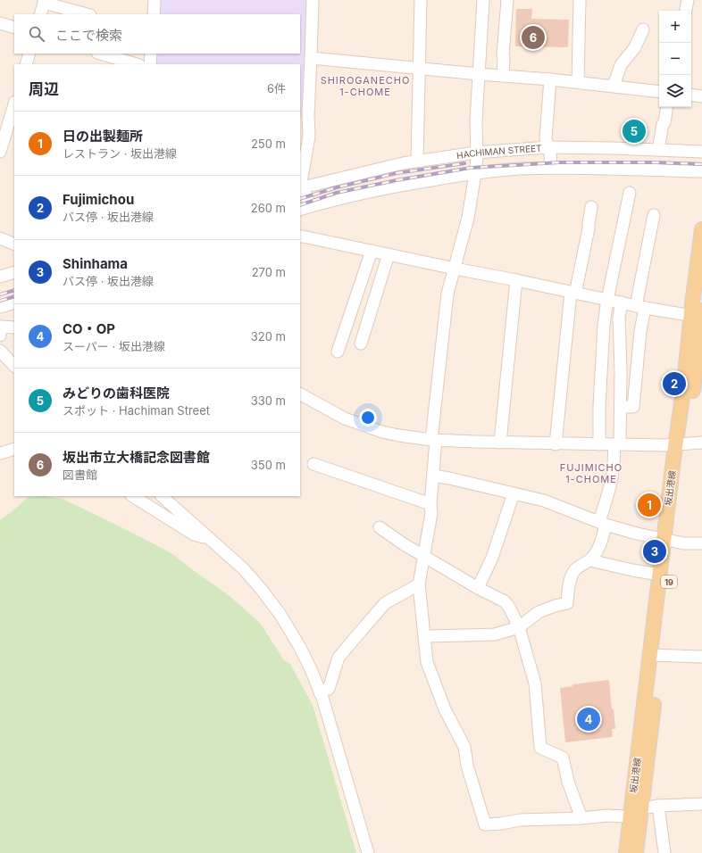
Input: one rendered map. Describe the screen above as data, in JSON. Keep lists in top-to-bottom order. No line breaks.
{"streets":{"main road":["坂出港線","19"],"street":["HACHIMAN STREET"]},"districts":["SHIROGANECHO 1-CHOME","FUJIMICHO 1-CHOME"],"page":{"map_buttons":["+","−"],"search":"ここで検索","pins":["6","5","2","1","3","4"],"heading":["周辺","6件"],"list":[{"mark":"1","name":"日の出製麺所","note":"レストラン · 坂出港線","value":"250 m"},{"mark":"2","name":"Fujimichou","note":"バス停 · 坂出港線","value":"260 m"},{"mark":"3","name":"Shinhama","note":"バス停 · 坂出港線","value":"270 m"},{"mark":"4","name":"CO・OP","note":"スーパー · 坂出港線","value":"320 m"},{"mark":"5","name":"みどりの歯科医院","note":"スポット · Hachiman Street","value":"330 m"},{"mark":"6","name":"坂出市立大橋記念図書館","note":"図書館","value":"350 m"}]}}
